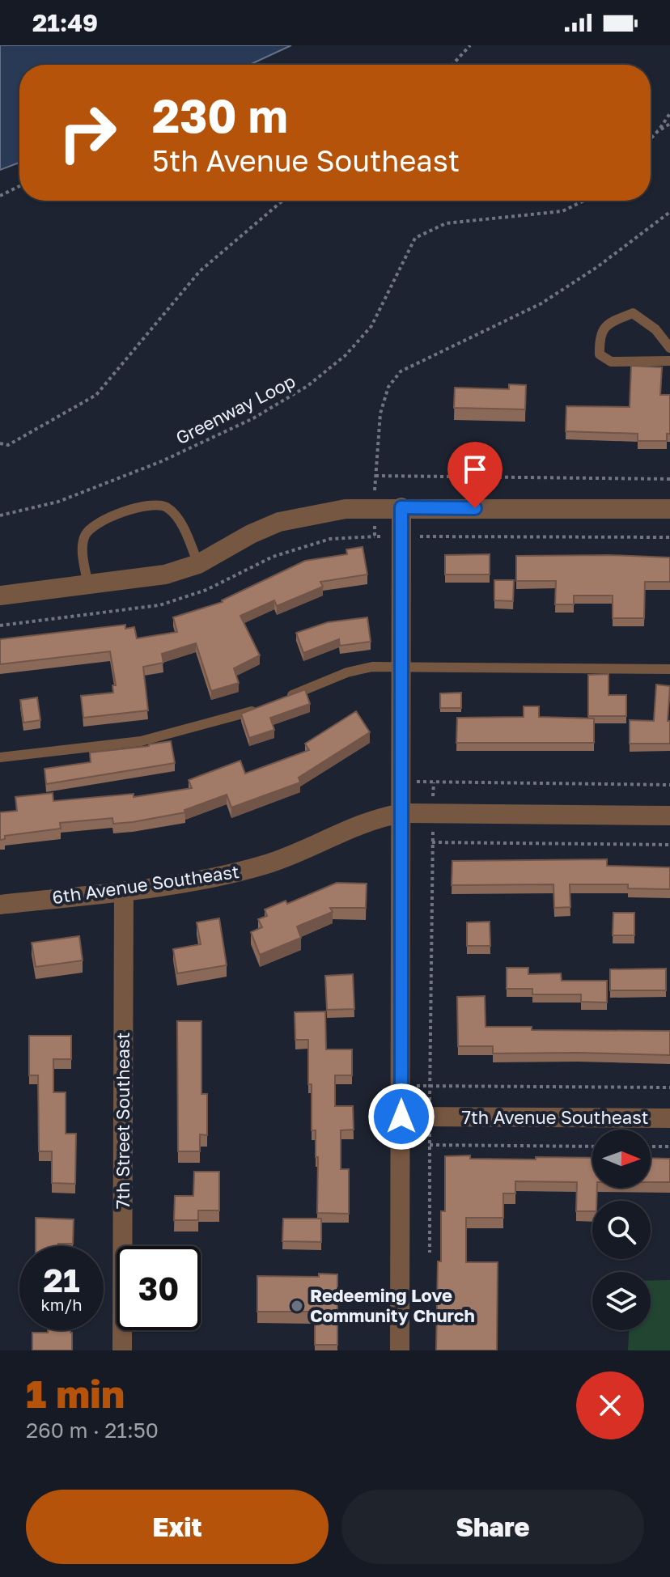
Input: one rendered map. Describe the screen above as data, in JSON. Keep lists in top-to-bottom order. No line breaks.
{"streets":{"street":["6th Avenue Southeast","7th Avenue Southeast","7th Street Southeast"],"path":["Greenway Loop"]},"crossings":[["6th Avenue Southeast","7th Street Southeast"]],"places":["Redeeming Love Community Church"],"north":"right","page":{"status":"21:49","turn":["230 m","5th Avenue Southeast"],"speed":"21 km/h","limit":"30","heading":["1 min","260 m · 21:50"],"buttons":["Exit","Share"]}}
